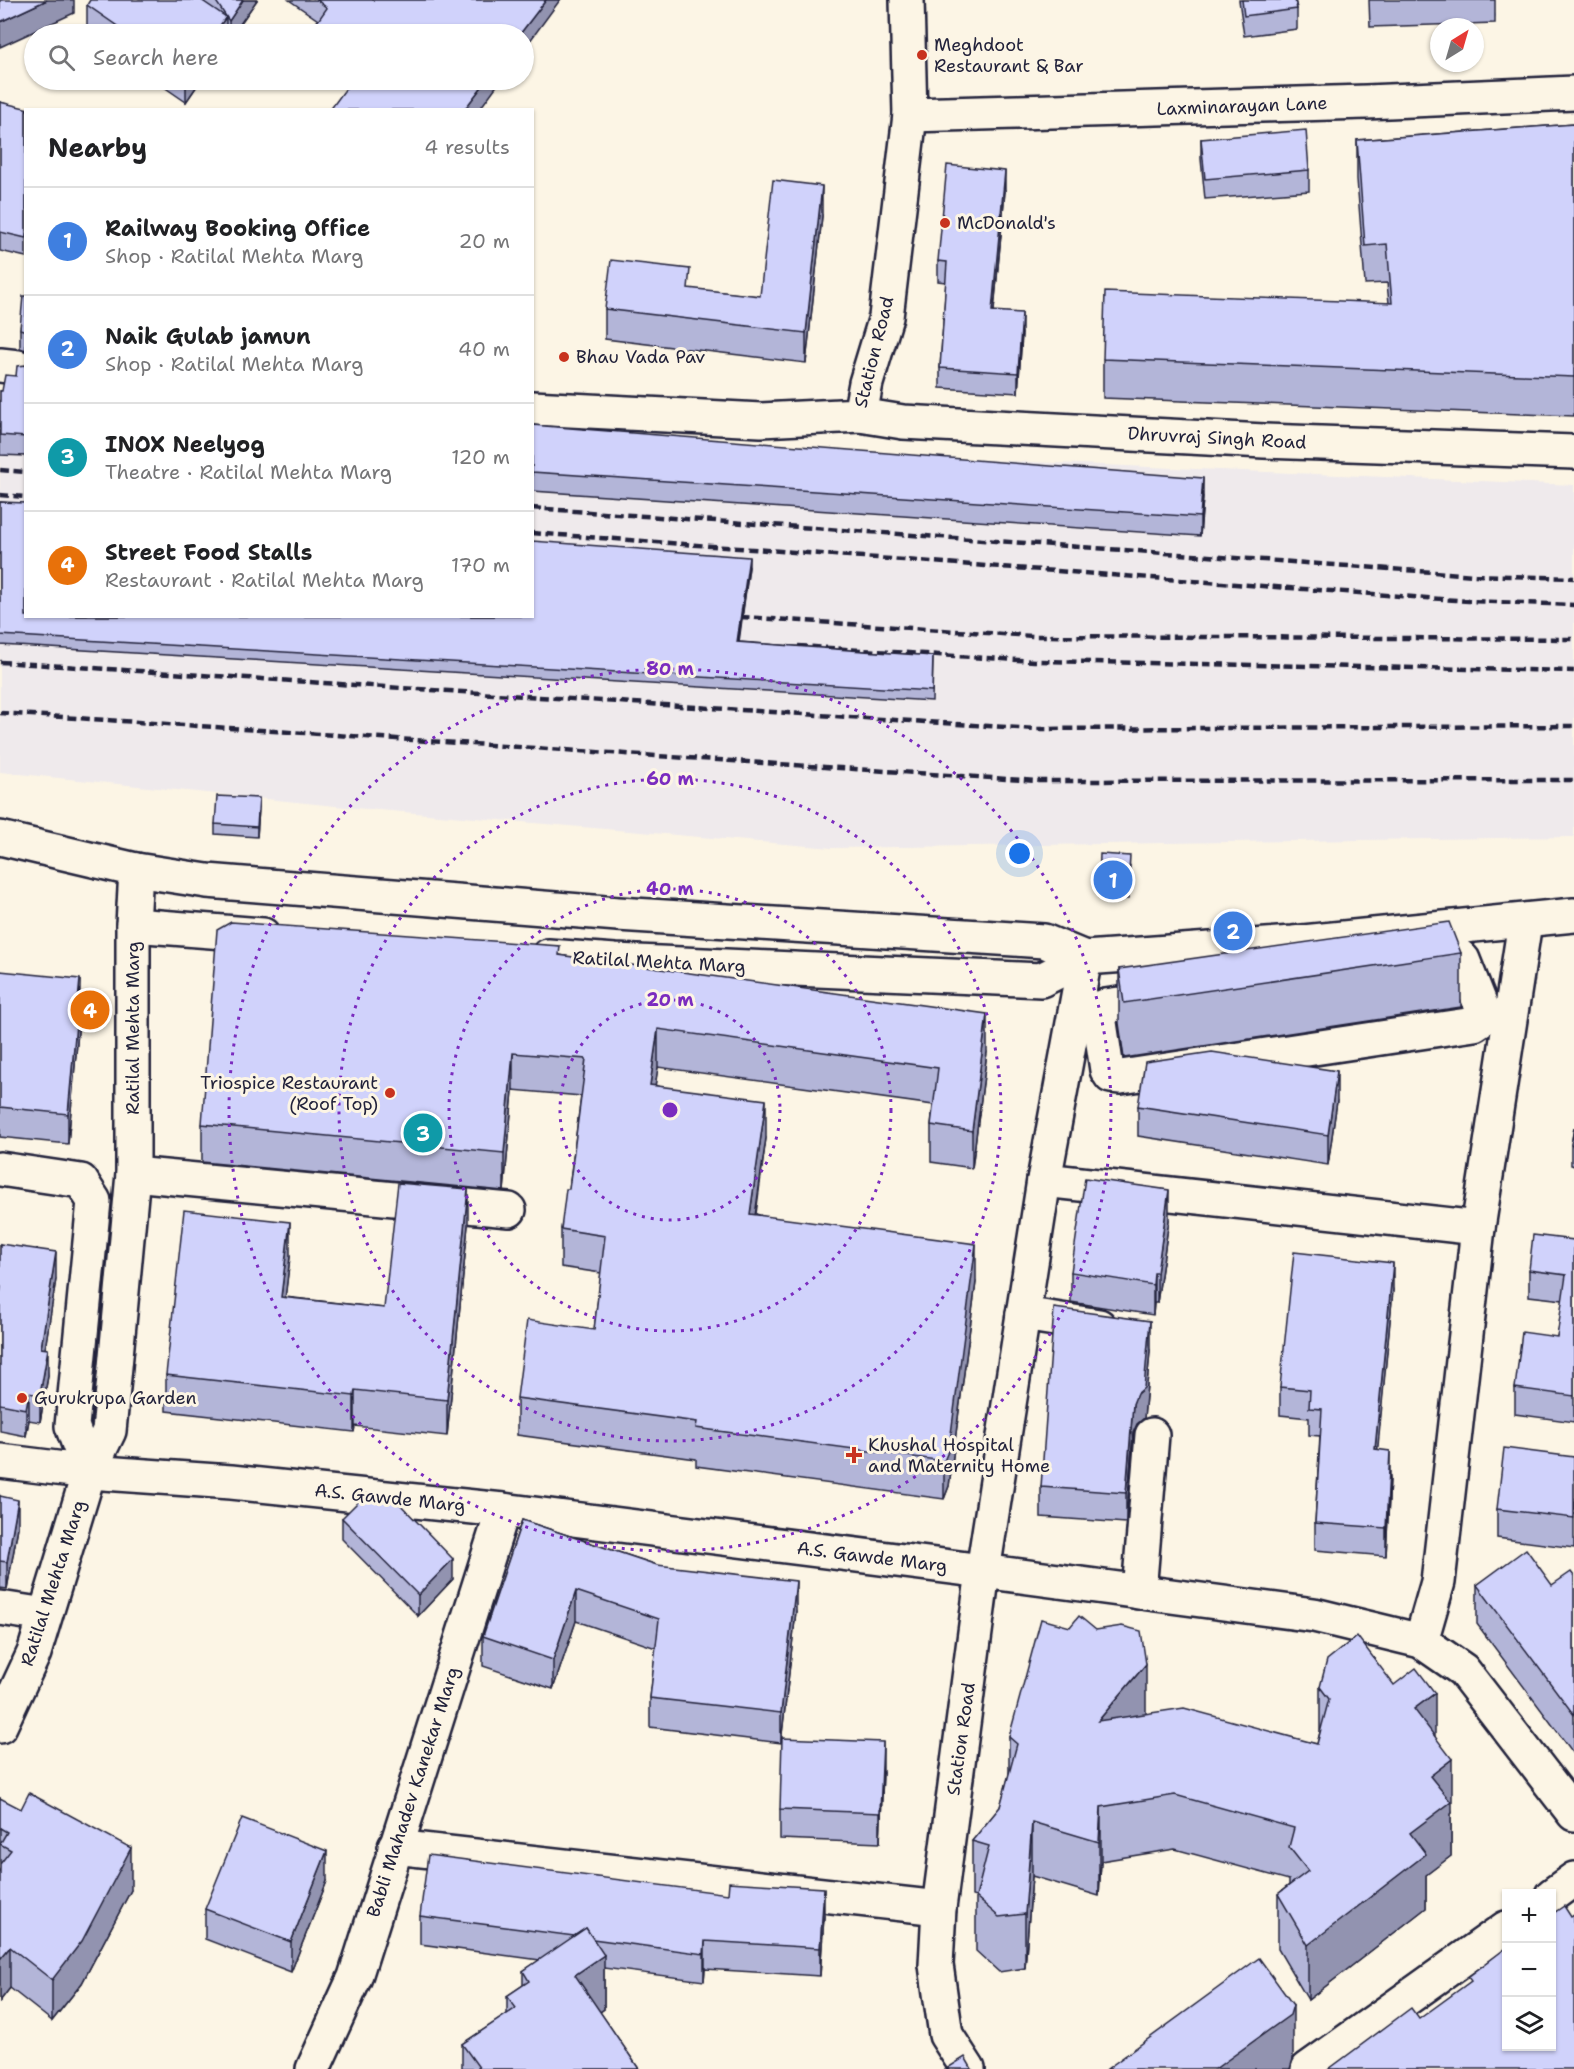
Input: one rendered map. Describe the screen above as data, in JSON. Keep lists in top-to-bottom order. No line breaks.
{"streets":{"street":["Laxminarayan Lane","Station Road","Dhruvraj Singh Road","Ratilal Mehta Marg","A.S. Gawde Marg","Babli Mahadev Kanekar Marg"]},"crossings":[["Laxminarayan Lane","Station Road"],["Station Road","Dhruvraj Singh Road"],["Station Road","Ratilal Mehta Marg"],["Station Road","A.S. Gawde Marg"],["Ratilal Mehta Marg","A.S. Gawde Marg"],["A.S. Gawde Marg","Babli Mahadev Kanekar Marg"]],"places":{"other":["Meghdoot Restaurant & Bar","McDonald's","Bhau Vada Pav","Triospice Restaurant (Roof Top)","Gurukrupa Garden"],"health":["Khushal Hospital and Maternity Home"]},"north":"top right","page":{"search":"Search here","heading":["Nearby","4 results"],"list":[{"mark":"1","name":"Railway Booking Office","note":"Shop · Ratilal Mehta Marg","value":"20 m"},{"mark":"2","name":"Naik Gulab jamun","note":"Shop · Ratilal Mehta Marg","value":"40 m"},{"mark":"3","name":"INOX Neelyog","note":"Theatre · Ratilal Mehta Marg","value":"120 m"},{"mark":"4","name":"Street Food Stalls","note":"Restaurant · Ratilal Mehta Marg","value":"170 m"}],"pins":["1","2","4","3"],"map_buttons":["+","−"]},"rings":["80 m","60 m","40 m","20 m"]}
